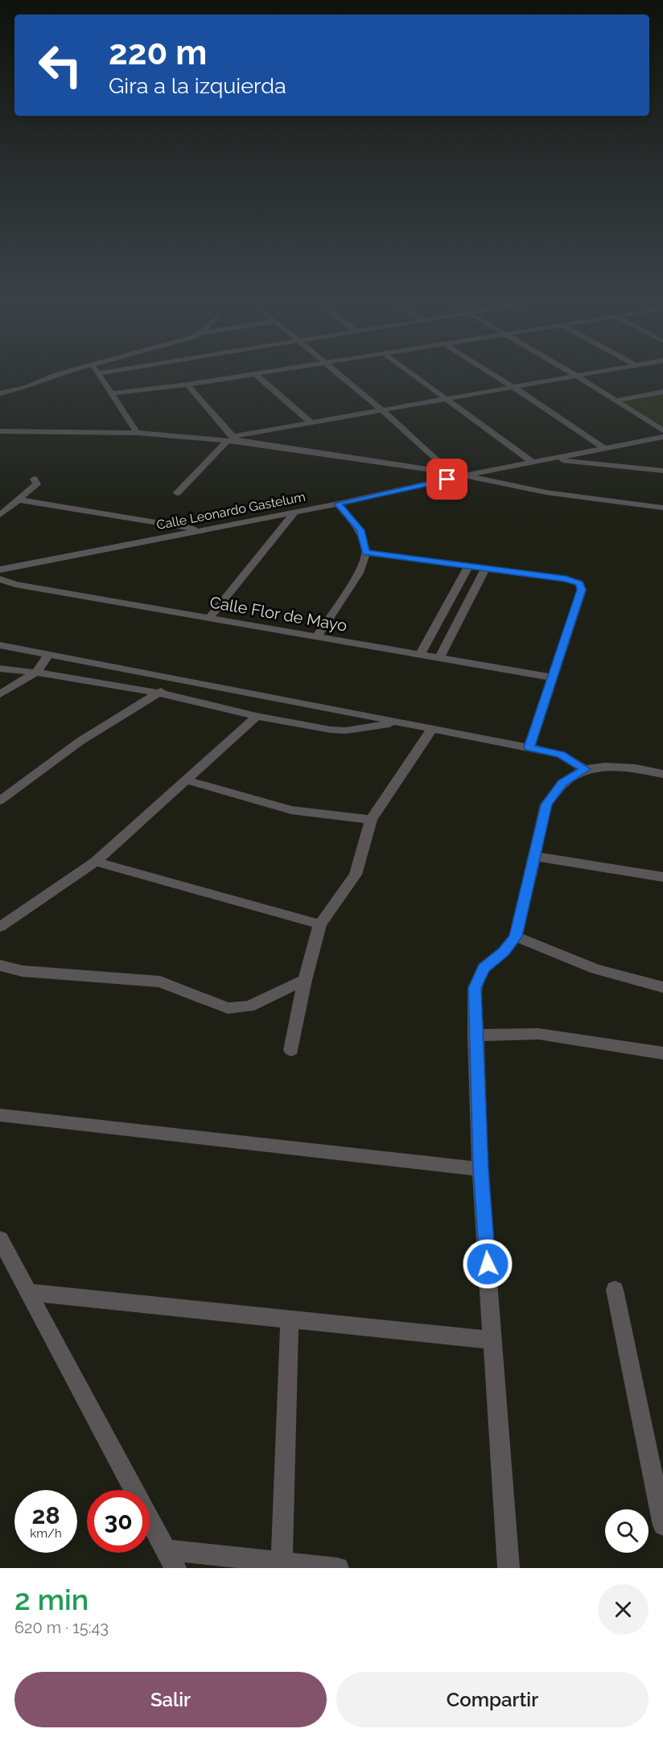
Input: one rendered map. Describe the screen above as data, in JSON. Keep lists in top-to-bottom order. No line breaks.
{"streets":{"street":["Calle Leonardo Gastelum","Calle Flor de Mayo"]},"page":{"turn":["220 m","Gira a la izquierda"],"speed":"28 km/h","limit":"30","heading":["2 min","620 m · 15:43"],"buttons":["Salir","Compartir"]}}
